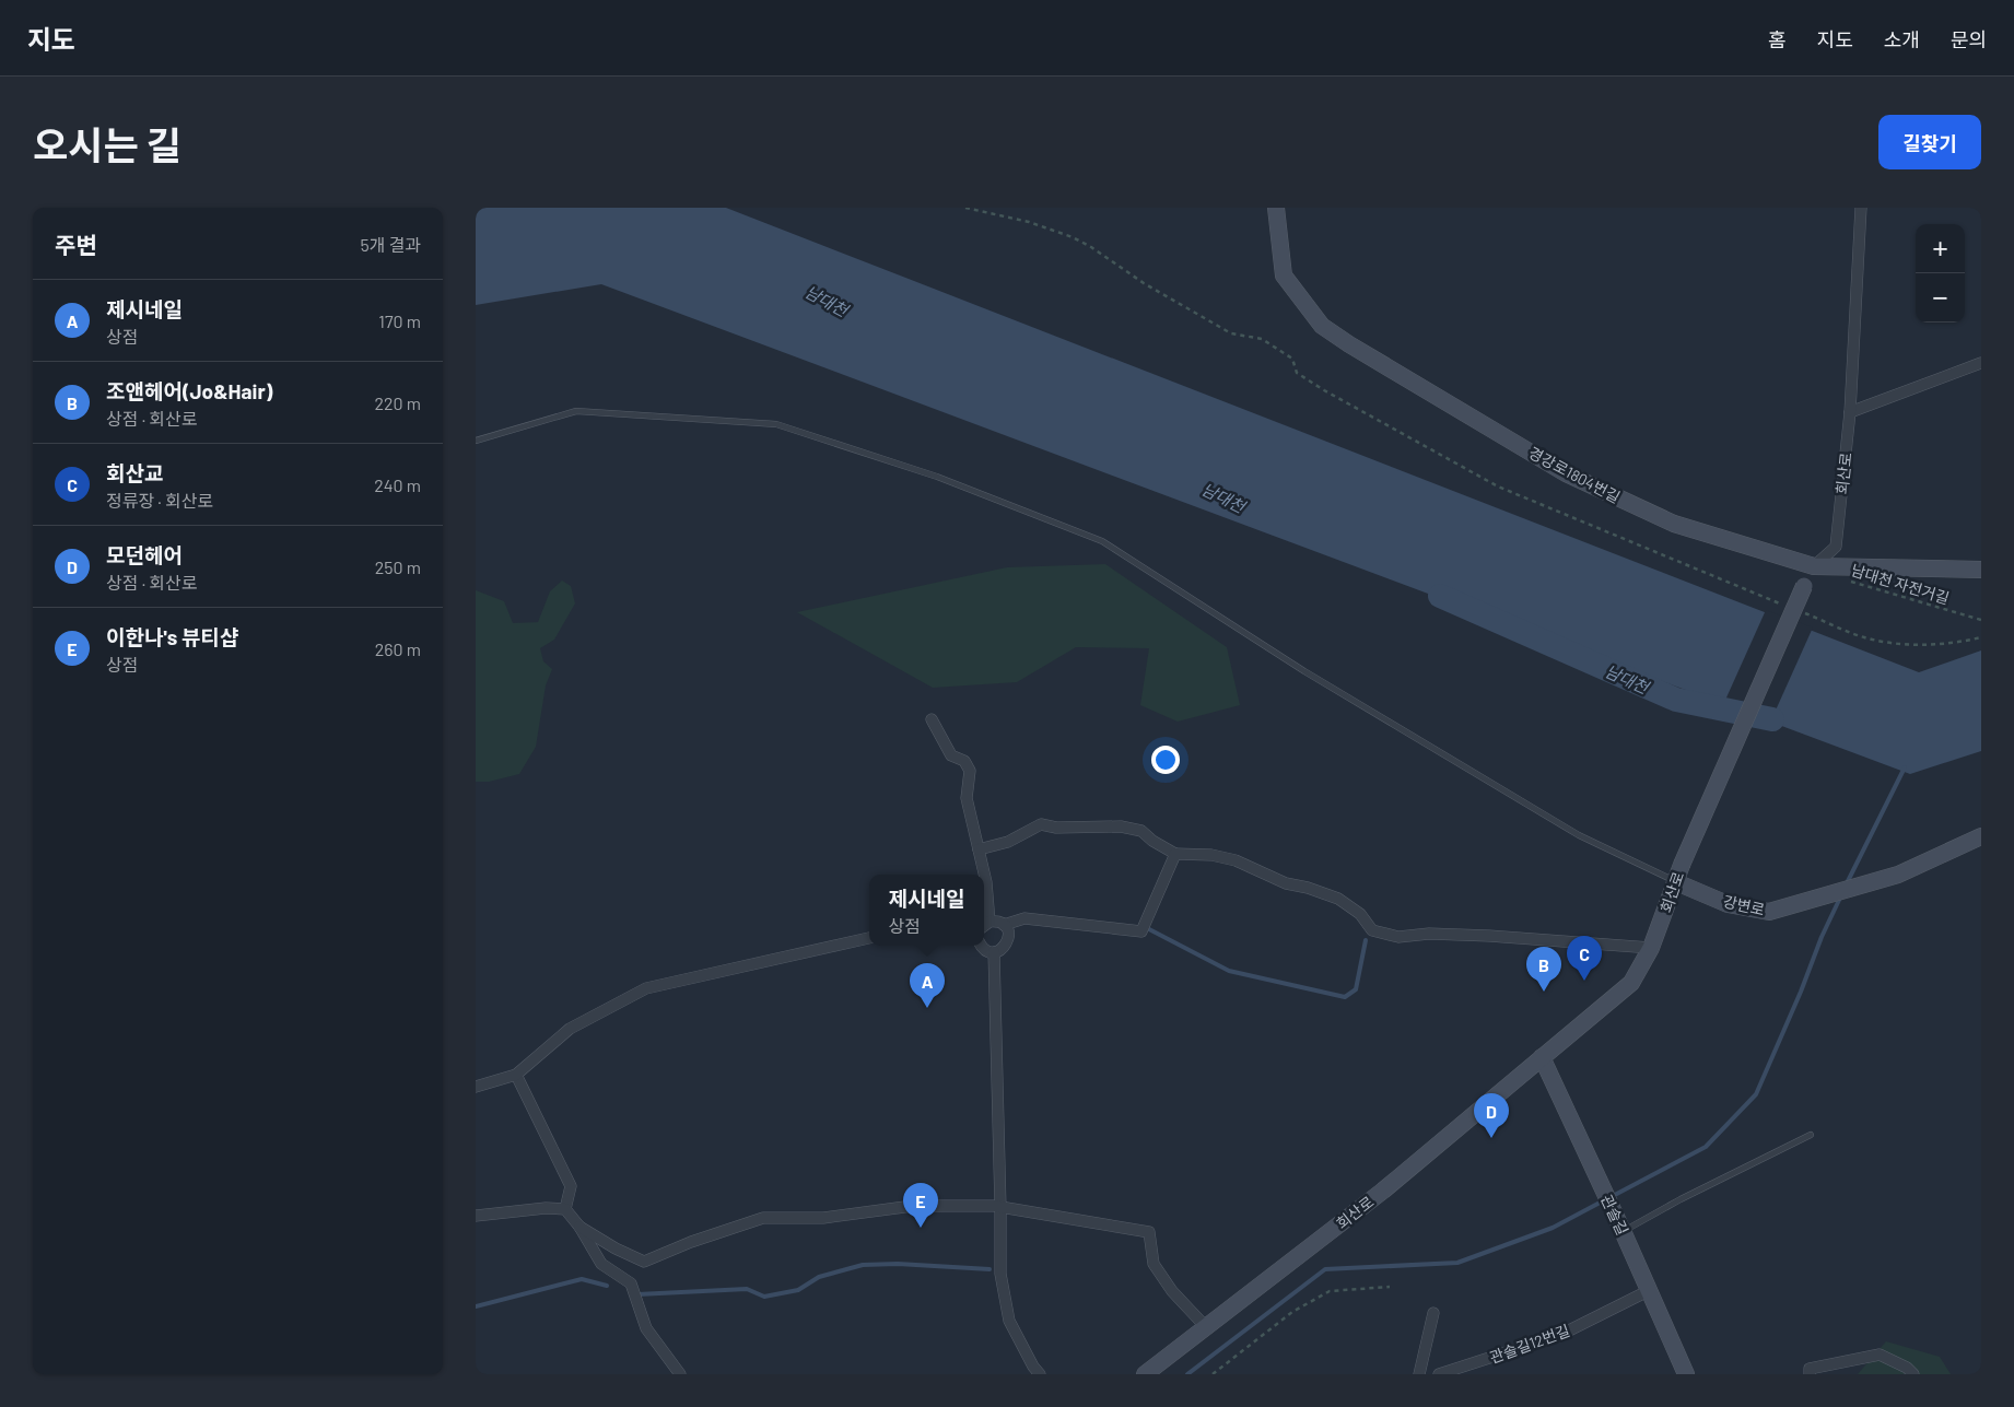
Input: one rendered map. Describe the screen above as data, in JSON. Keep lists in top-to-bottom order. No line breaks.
{"streets":{"street":["회산로","경강로1804번길","강변로","관솔길","관솔길12번길"],"path":["남대천 자전거길"]},"crossings":[["회산로","경강로1804번길"],["회산로","강변로"],["회산로","관솔길"],["관솔길","관솔길12번길"]],"water":["남대천"],"page":{"header":"지도","nav":["홈","지도","소개","문의"],"title":"오시는 길","buttons":"길찾기","heading":["주변","5개 결과"],"map_buttons":["+","−"],"list":[{"mark":"A","name":"제시네일","note":"상점","value":"170 m"},{"mark":"B","name":"조앤헤어(Jo&Hair)","note":"상점 · 회산로","value":"220 m"},{"mark":"C","name":"회산교","note":"정류장 · 회산로","value":"240 m"},{"mark":"D","name":"모던헤어","note":"상점 · 회산로","value":"250 m"},{"mark":"E","name":"이한나's 뷰티샵","note":"상점","value":"260 m"}],"popup":["제시네일","상점"],"pins":["C","B","A","D","E"]}}
